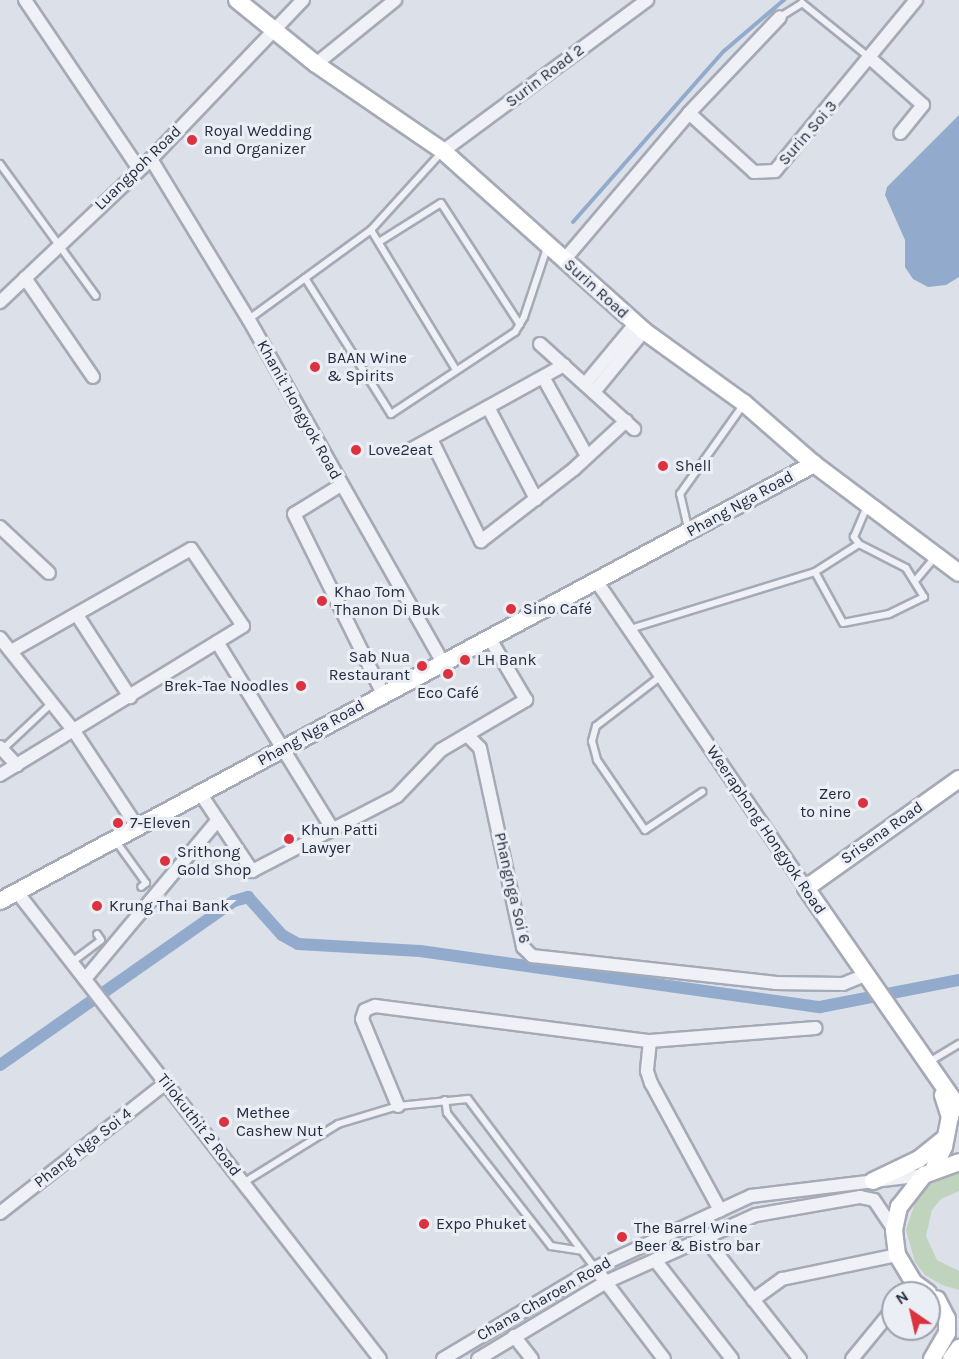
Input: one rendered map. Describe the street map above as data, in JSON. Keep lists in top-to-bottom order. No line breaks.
{"streets":{"street":["Surin Road 2","Surin Soi 3","Luangpoh Road","Surin Road","Khanit Hongyok Road","Phang Nga Road","Weeraphong Hongyok Road","Srisena Road","Phangnga Soi 6","Tilokuthit 2 Road","Phang Nga Soi 4","Chana Charoen Road"]},"crossings":[["Surin Road 2","Surin Road"],["Luangpoh Road","Surin Road"],["Luangpoh Road","Khanit Hongyok Road"],["Surin Road","Phang Nga Road"],["Khanit Hongyok Road","Phang Nga Road"],["Phang Nga Road","Weeraphong Hongyok Road"],["Phang Nga Road","Tilokuthit 2 Road"],["Weeraphong Hongyok Road","Srisena Road"],["Weeraphong Hongyok Road","Phangnga Soi 6"],["Weeraphong Hongyok Road","Chana Charoen Road"],["Tilokuthit 2 Road","Phang Nga Soi 4"]],"places":["Royal Wedding and Organizer","BAAN Wine & Spirits","Love2eat","Shell","Khao Tom Thanon Di Buk","Sino Café","LH Bank","Sab Nua Restaurant","Eco Café","Brek-Tae Noodles","Zero to nine","7-Eleven","Khun Patti Lawyer","Srithong Gold Shop","Krung Thai Bank","Methee Cashew Nut","Expo Phuket","The Barrel Wine Beer & Bistro bar"],"north":"top left"}
